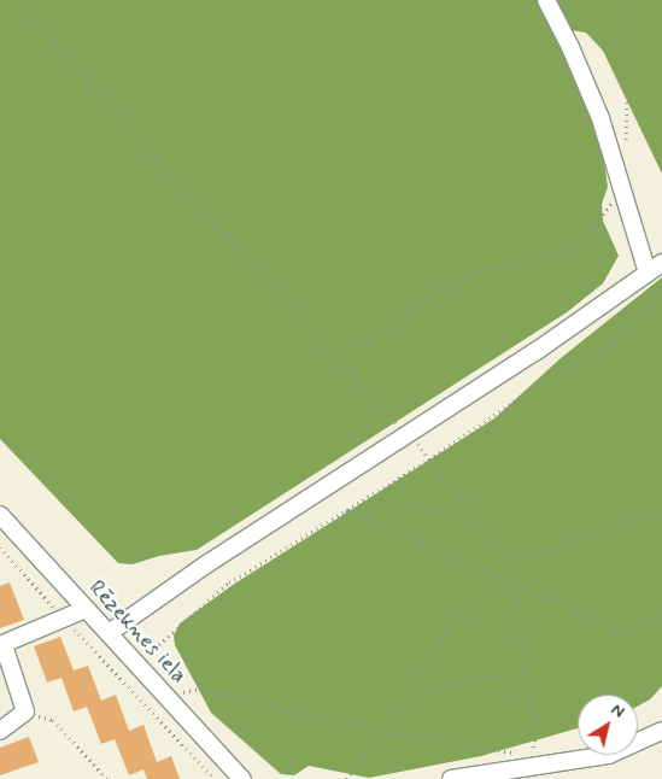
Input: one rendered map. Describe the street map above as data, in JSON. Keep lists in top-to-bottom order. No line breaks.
{"streets":{"street":["Rēzeknes iela"]},"north":"top right"}
